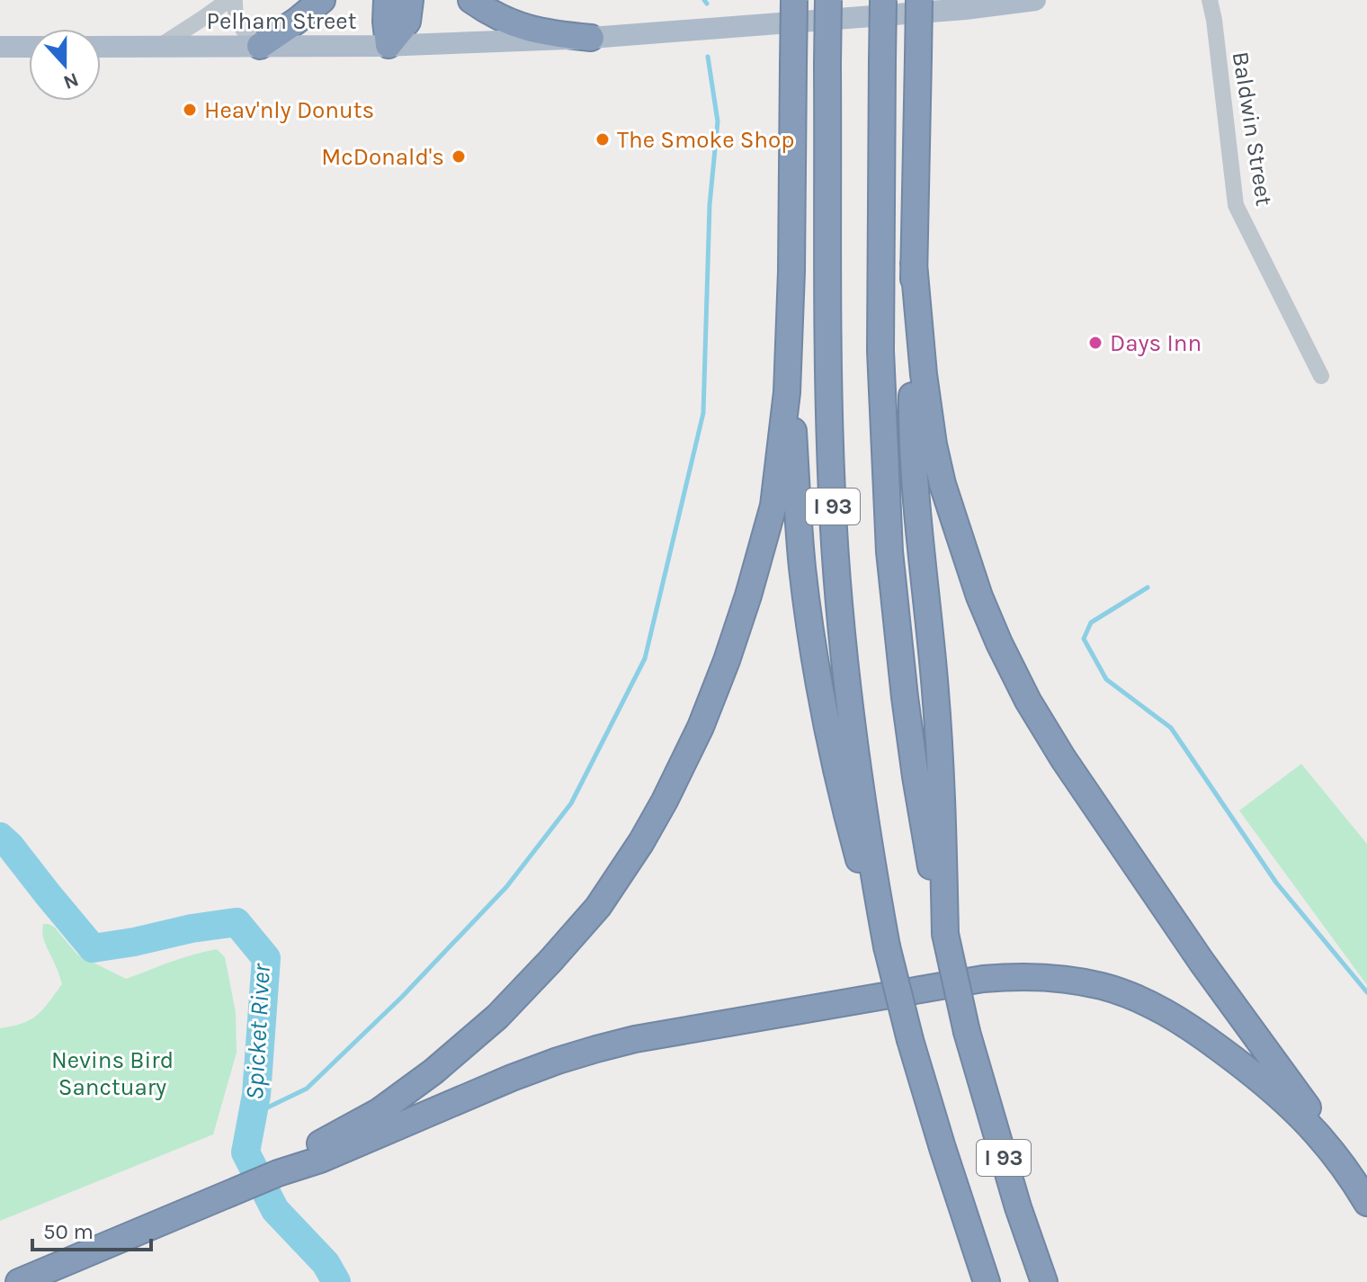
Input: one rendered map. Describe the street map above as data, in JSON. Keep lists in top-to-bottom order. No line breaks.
{"streets":{"highway":["I 93"],"main road":["Pelham Street"],"street":["Baldwin Street"]},"water":["Spicket River"],"parks":["Nevins Bird Sanctuary"],"places":["Heav'nly Donuts","The Smoke Shop","McDonald's","Days Inn"],"scale_bar":"50 m","north":"bottom"}
